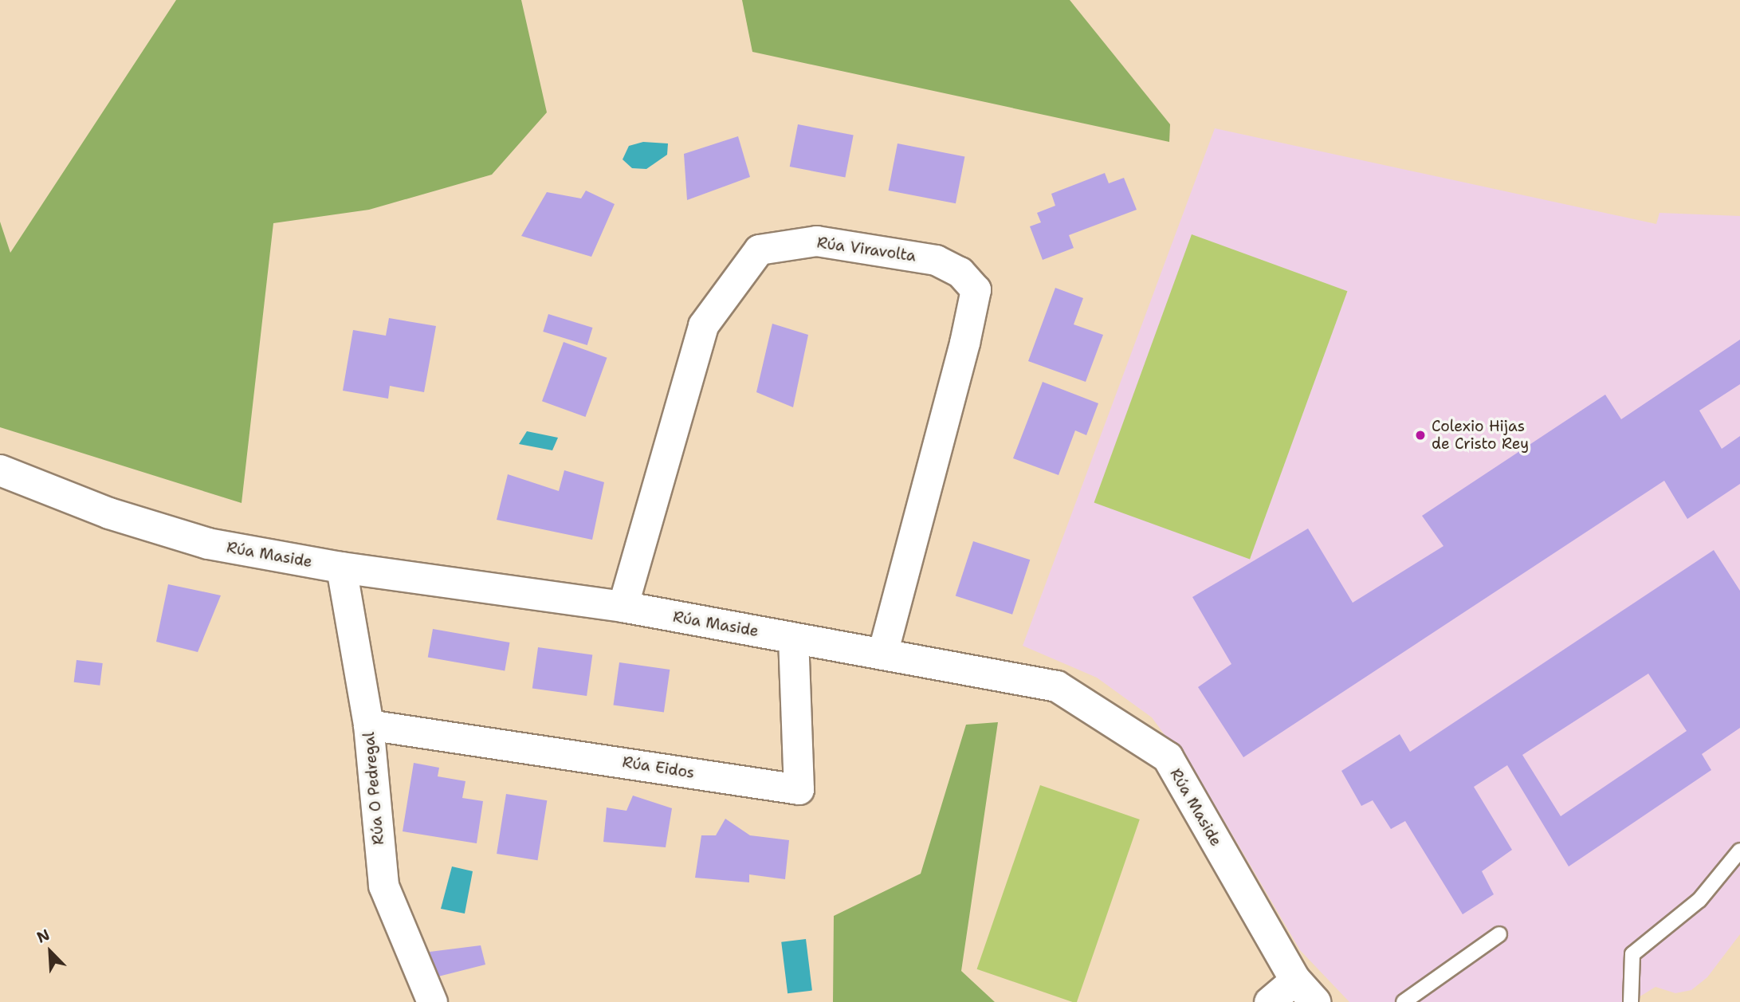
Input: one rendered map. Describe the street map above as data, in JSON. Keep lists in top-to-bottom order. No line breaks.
{"streets":{"street":["Rúa Viravolta","Rúa Maside","Rúa Eidos","Rúa O Pedregal"]},"crossings":[["Rúa Viravolta","Rúa Maside"],["Rúa Maside","Rúa Eidos"],["Rúa Maside","Rúa O Pedregal"],["Rúa Eidos","Rúa O Pedregal"]],"places":["Colexio Hijas de Cristo Rey"],"north":"top left"}
